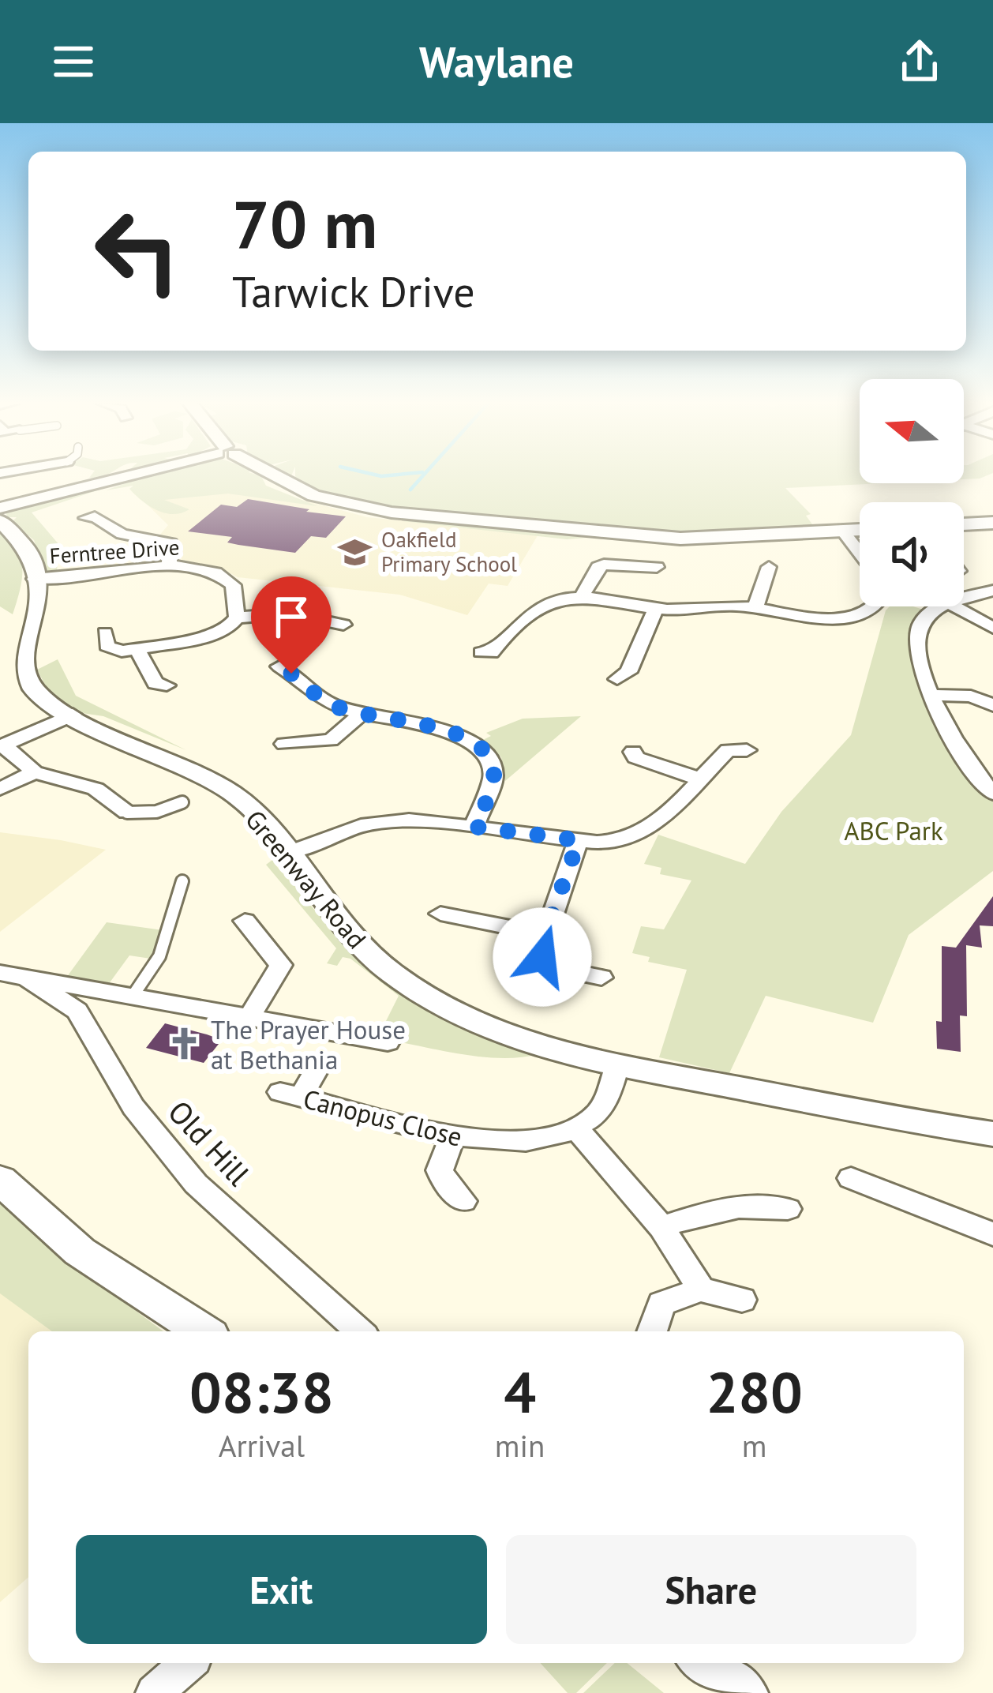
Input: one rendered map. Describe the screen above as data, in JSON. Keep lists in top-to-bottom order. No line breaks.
{"streets":{"street":["Ferntree Drive","Greenway Road","Canopus Close","Old Hill"]},"crossings":[["Ferntree Drive","Greenway Road"]],"parks":["ABC Park"],"places":{"school or university":["Oakfield Primary School"],"church":["The Prayer House at Bethania"]},"north":"left","page":{"header":"Waylane","turn":["70 m","Tarwick Drive"],"eta":["08:38","Arrival","4","min","280","m"],"buttons":["Exit","Share"]}}
